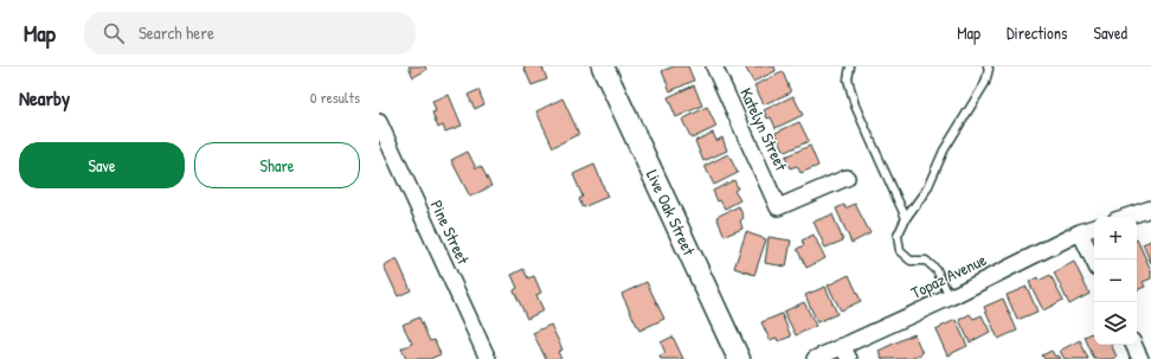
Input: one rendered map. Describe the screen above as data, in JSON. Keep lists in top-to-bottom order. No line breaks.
{"streets":{"street":["Katelyn Street","Live Oak Street","Pine Street","Topaz Avenue"]},"page":{"header":"Map","search":"Search here","nav":["Map","Directions","Saved"],"heading":["Nearby","0 results"],"buttons":["Save","Share"],"map_buttons":["+","−"]}}
